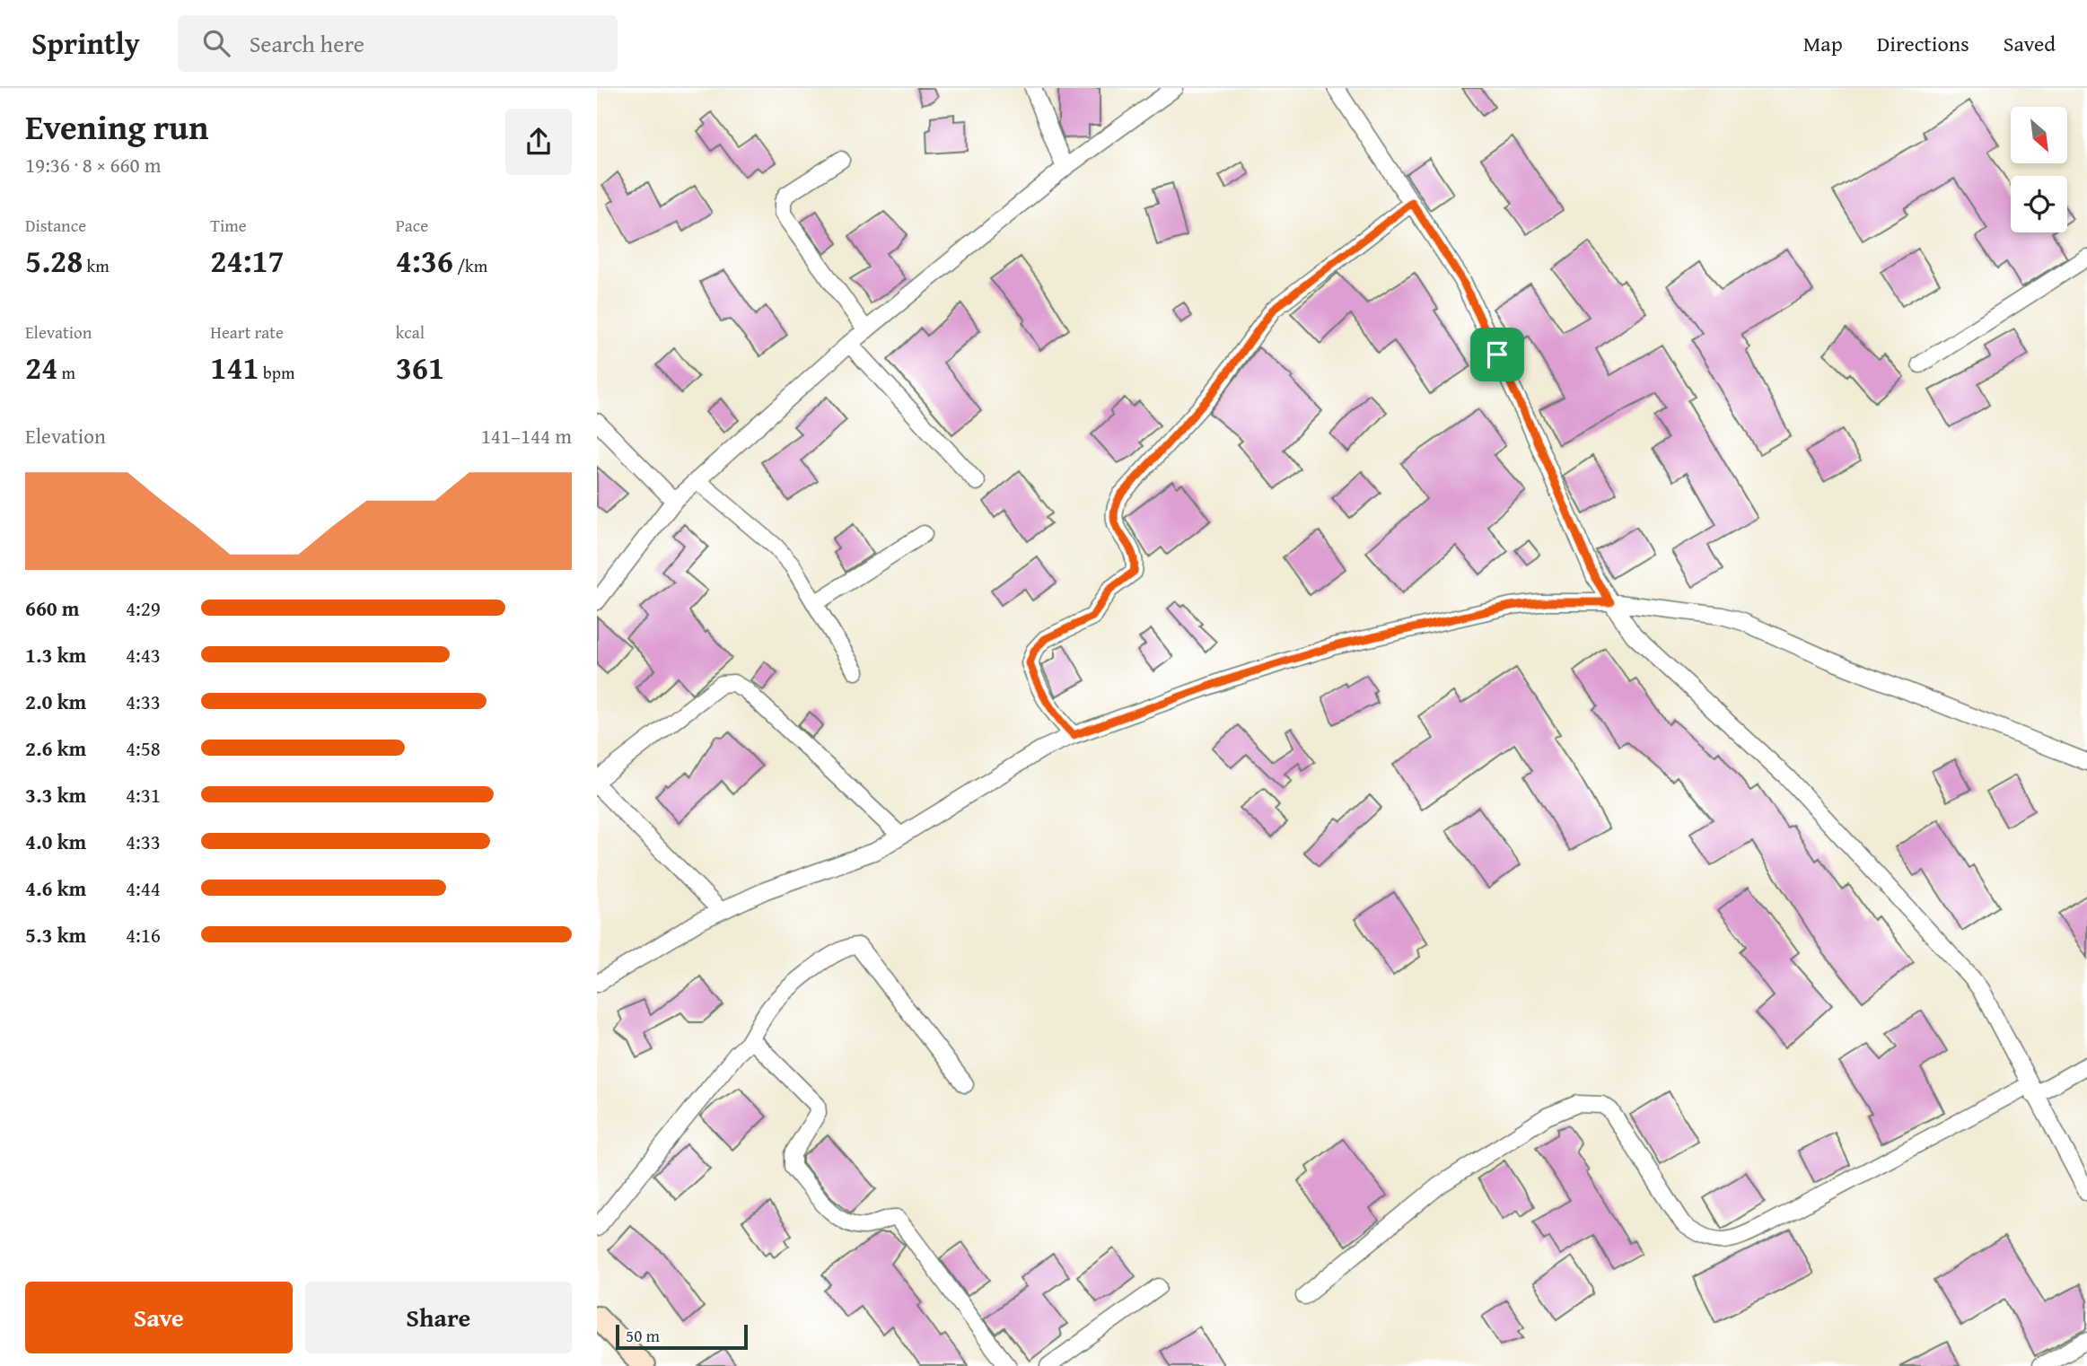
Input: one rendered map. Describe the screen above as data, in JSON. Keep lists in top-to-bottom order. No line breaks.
{"scale_bar":"50 m","north":"bottom right","page":{"header":"Sprintly","search":"Search here","nav":["Map","Directions","Saved"],"heading":["Evening run","19:36 · 8 × 660 m"],"stats":[["Distance","5.28 km"],["Time","24:17"],["Pace","4:36 /km"],["Elevation","24 m"],["Heart rate","141 bpm"],["kcal","361"]],"chart":["Elevation","141–144 m"],"list":[{"name":"660 m","note":"4:29"},{"name":"1.3 km","note":"4:43"},{"name":"2.0 km","note":"4:33"},{"name":"2.6 km","note":"4:58"},{"name":"3.3 km","note":"4:31"},{"name":"4.0 km","note":"4:33"},{"name":"4.6 km","note":"4:44"},{"name":"5.3 km","note":"4:16"}],"buttons":["Save","Share"],"scale":"50 m"}}
